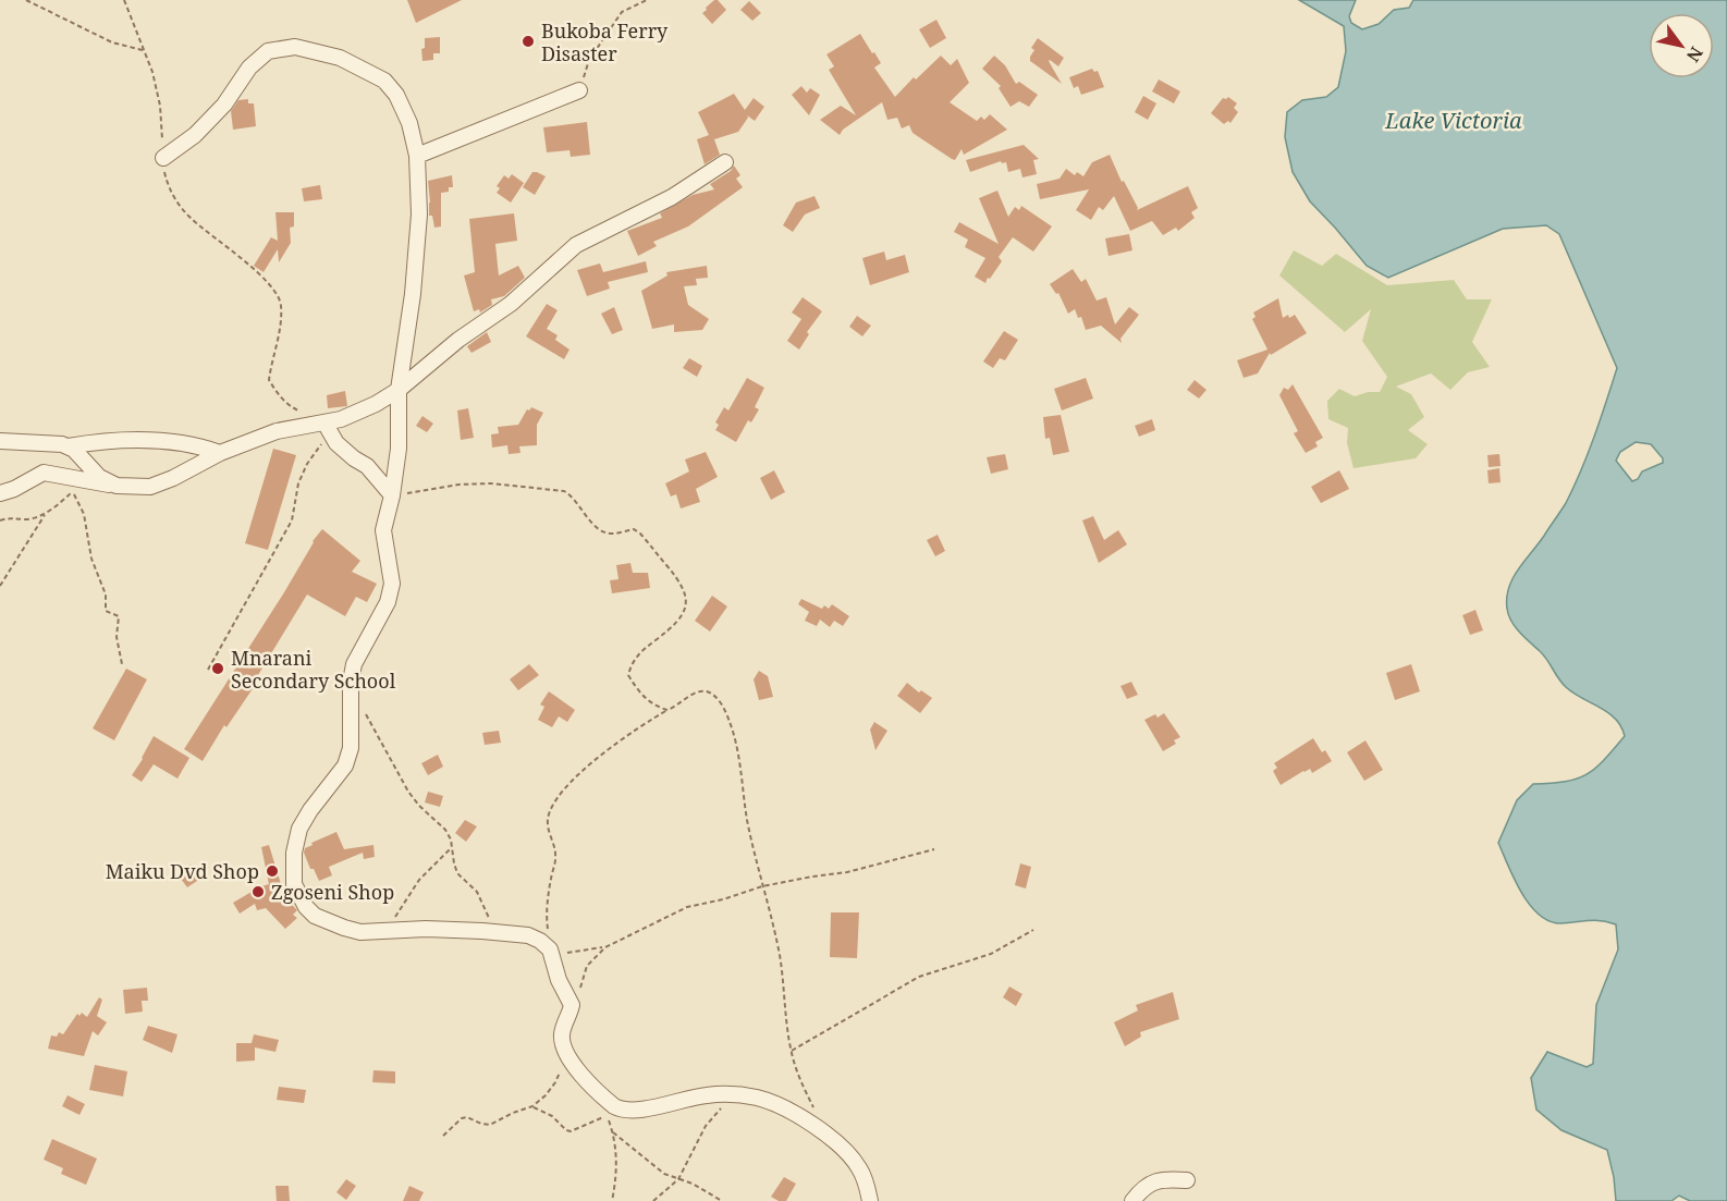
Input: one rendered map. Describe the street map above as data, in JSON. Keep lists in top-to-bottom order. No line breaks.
{"water":["Lake Victoria"],"places":["Bukoba Ferry Disaster","Mnarani Secondary School","Maiku Dvd Shop","Zgoseni Shop"],"north":"bottom right"}
